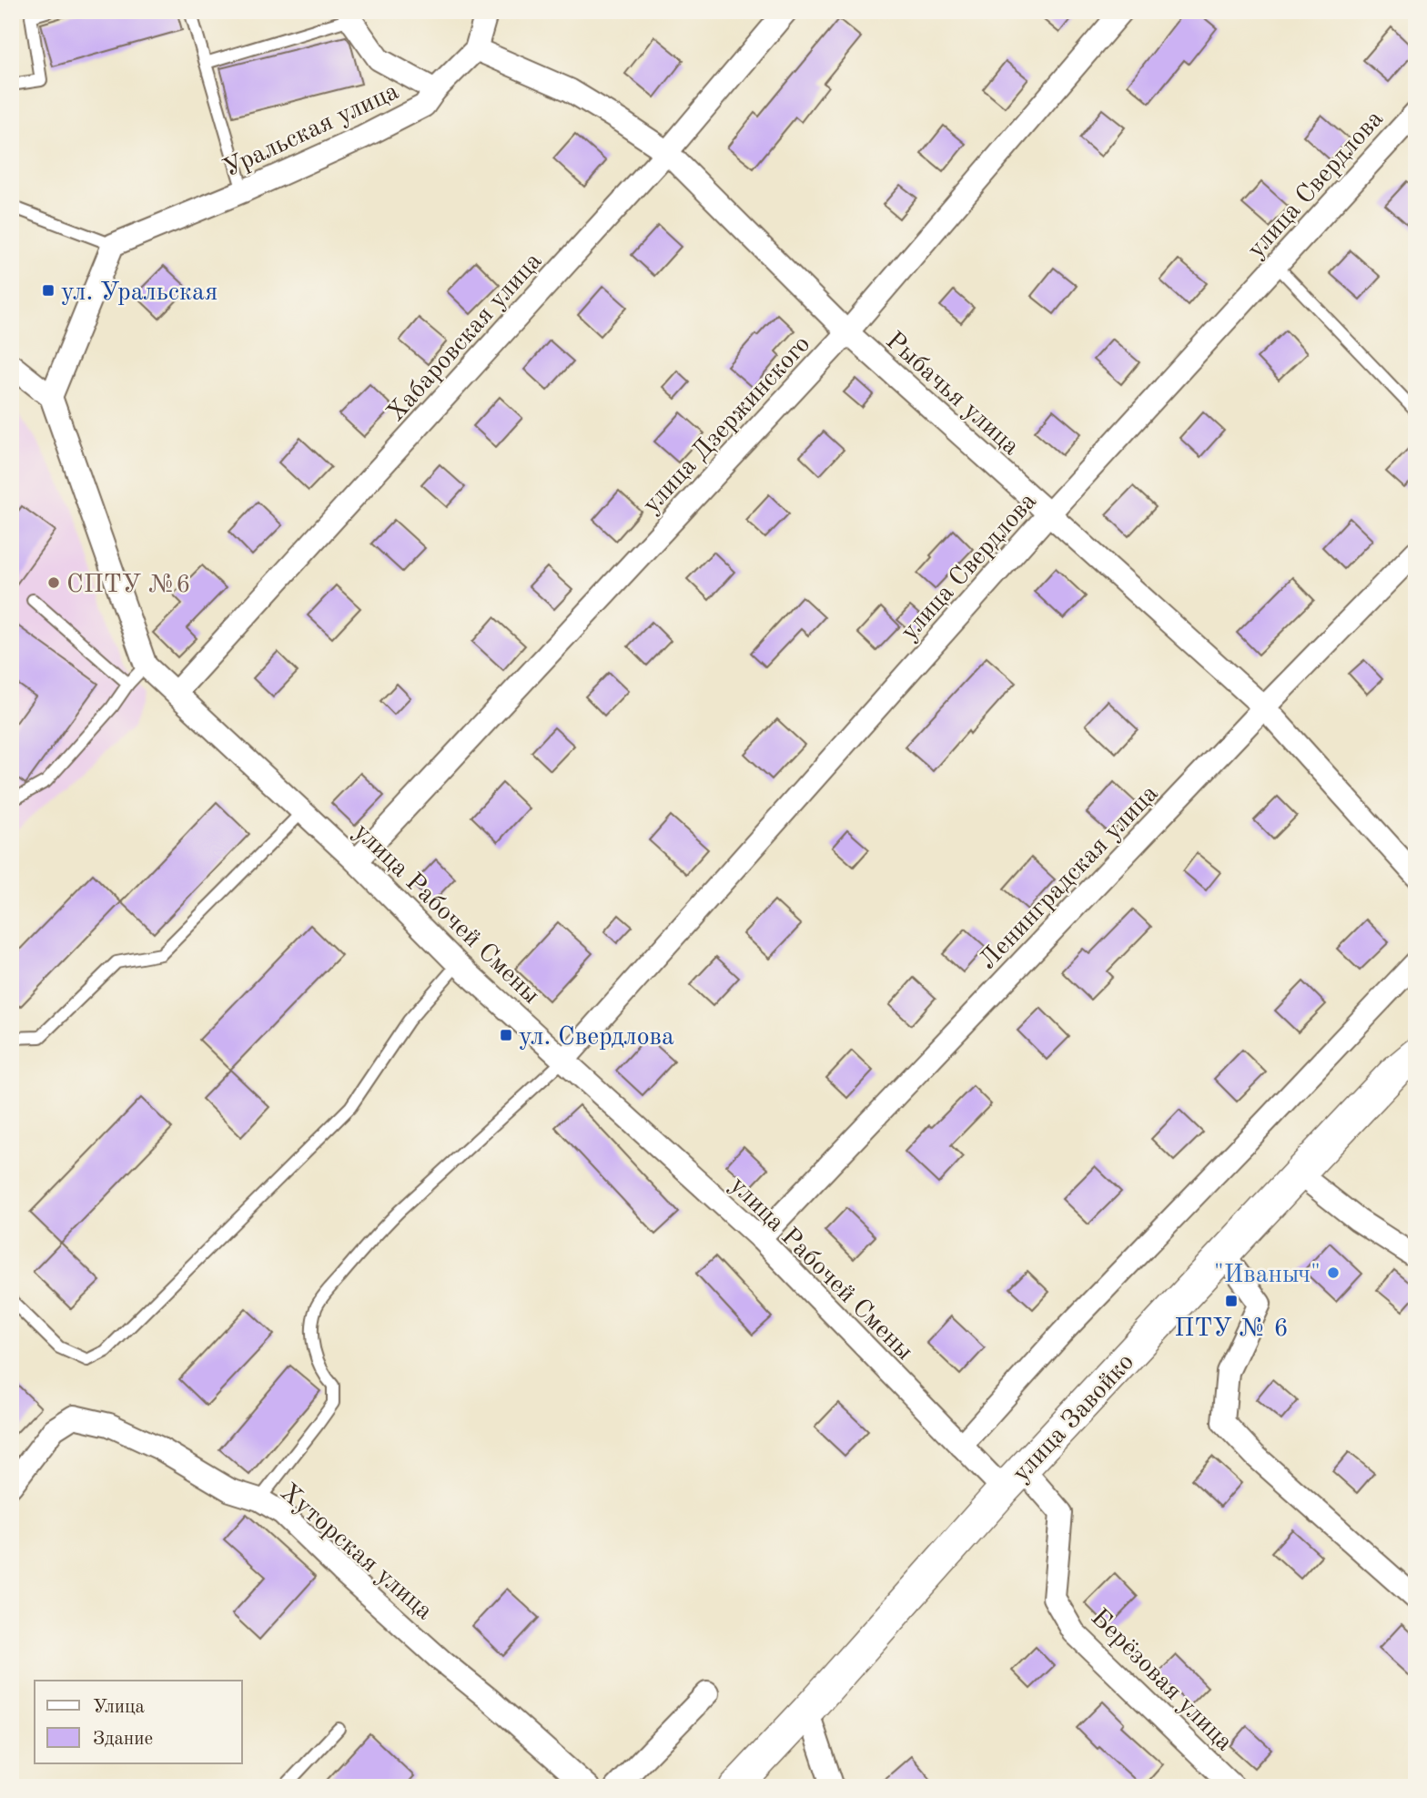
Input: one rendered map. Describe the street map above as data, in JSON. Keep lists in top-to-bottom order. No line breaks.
{"streets":{"main road":["улица Завойко"],"street":["Уральская улица","улица Свердлова","Хабаровская улица","Рыбачья улица","улица Дзержинского","Ленинградская улица","улица Рабочей Смены","Хуторская улица","Берёзовая улица"]},"crossings":[["Уральская улица","Рыбачья улица"],["улица Свердлова","Рыбачья улица"],["улица Свердлова","улица Рабочей Смены"],["Хабаровская улица","Рыбачья улица"],["Хабаровская улица","улица Рабочей Смены"],["Рыбачья улица","улица Дзержинского"],["Рыбачья улица","Ленинградская улица"],["улица Дзержинского","улица Рабочей Смены"],["Ленинградская улица","улица Рабочей Смены"],["улица Рабочей Смены","улица Завойко"],["улица Рабочей Смены","Берёзовая улица"],["улица Завойко","Берёзовая улица"]],"places":{"transit":["ул. Уральская","ул. Свердлова","ПТУ № 6"],"other":["СПТУ №6","\"Иваныч\""]},"legend":["Улица","Здание"]}
